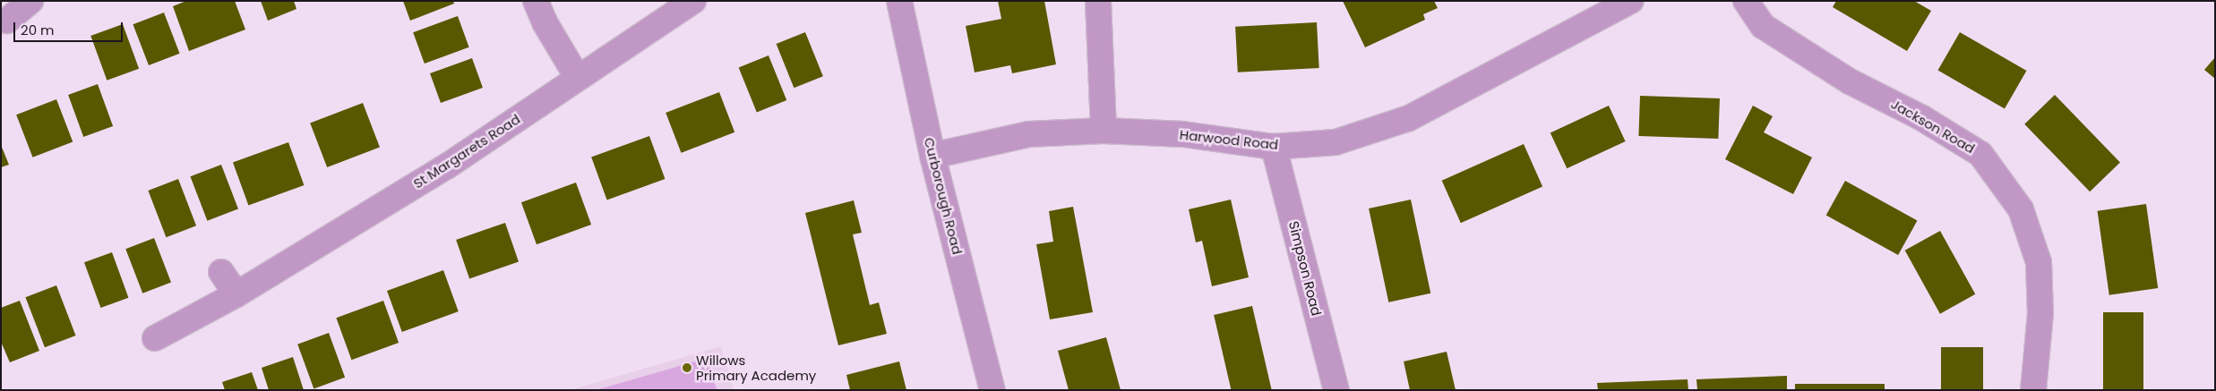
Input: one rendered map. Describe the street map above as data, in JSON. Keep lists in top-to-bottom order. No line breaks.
{"streets":{"street":["Jackson Road","Harwood Road","St Margarets Road","Curborough Road","Simpson Road"]},"crossings":[["Harwood Road","Curborough Road"],["Harwood Road","Simpson Road"]],"places":["Willows Primary Academy"],"scale_bar":"20 m"}
